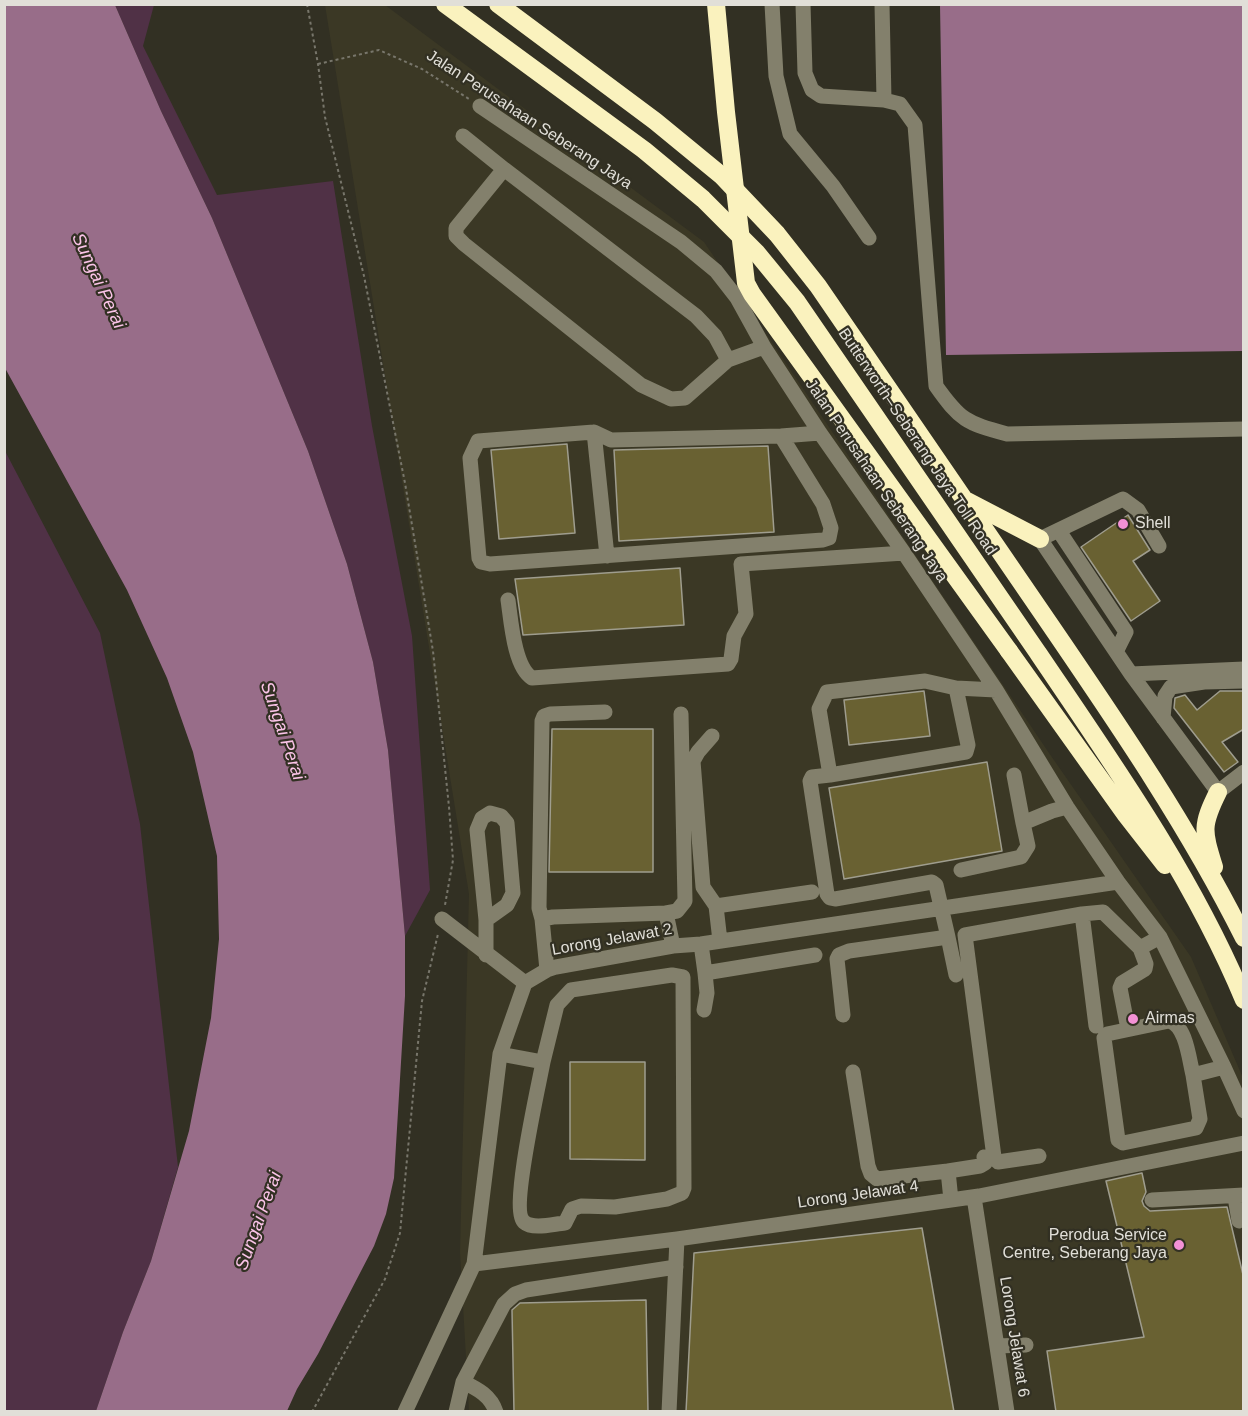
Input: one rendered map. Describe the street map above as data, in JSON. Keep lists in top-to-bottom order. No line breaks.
{"streets":{"highway":["Butterworth–Seberang Jaya Toll Road"],"street":["Jalan Perusahaan Seberang Jaya","Lorong Jelawat 2","Lorong Jelawat 4","Lorong Jelawat 6"]},"crossings":[["Jalan Perusahaan Seberang Jaya","Lorong Jelawat 2"],["Lorong Jelawat 4","Lorong Jelawat 6"]],"water":["Sungai Perai"],"places":["Shell","Airmas","Perodua Service Centre, Seberang Jaya"]}
